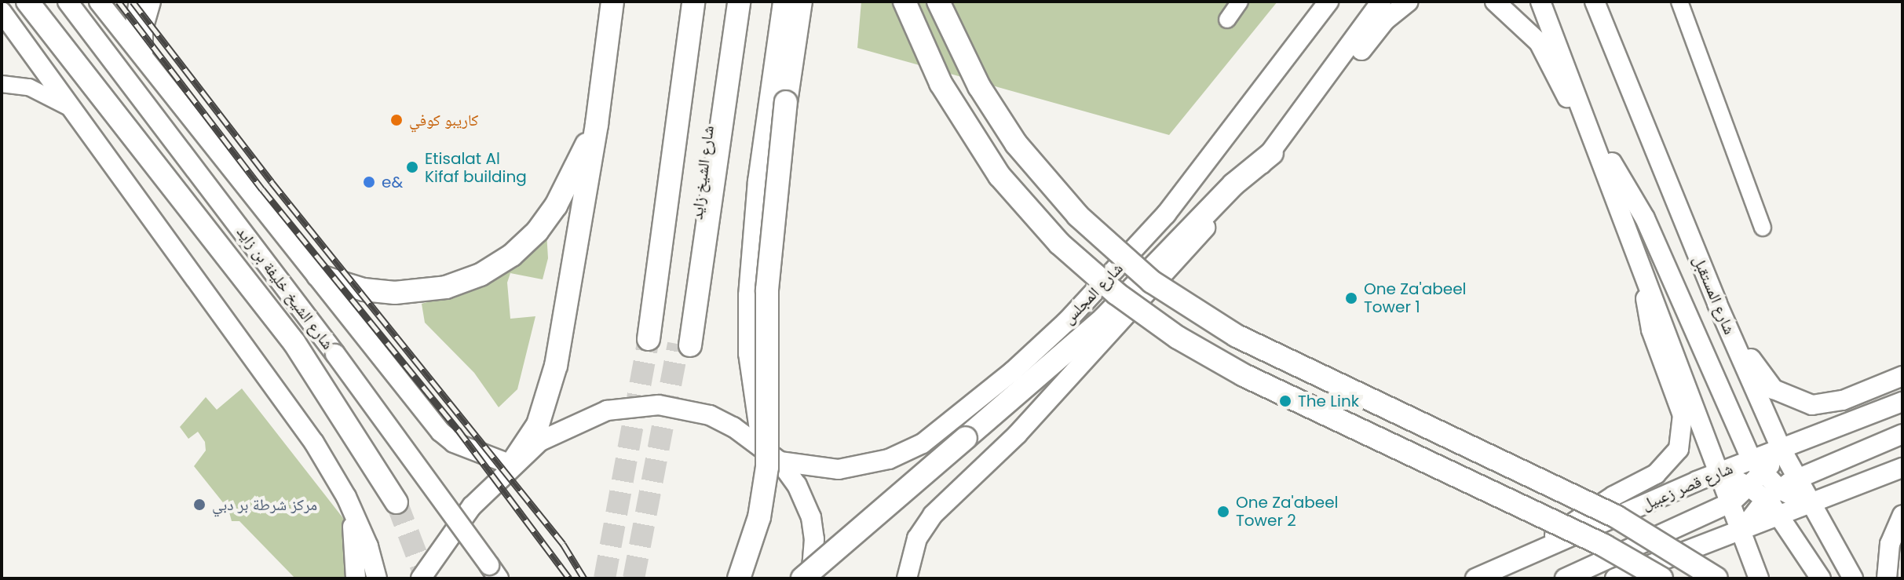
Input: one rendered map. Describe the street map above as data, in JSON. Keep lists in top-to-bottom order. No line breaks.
{"streets":{"highway":["شارع الشيخ زايد"],"main road":["شارع الشيخ خليفة بن زايد","شارع المجلس","شارع المستقبل","شارع قصر زعبيل"]},"crossings":[["شارع المستقبل","شارع قصر زعبيل"]],"places":["كاريبو كوفي","Etisalat Al Kifaf building","e&","One Za'abeel Tower 1","The Link","مركز شرطة بر دبي","One Za'abeel Tower 2"]}
